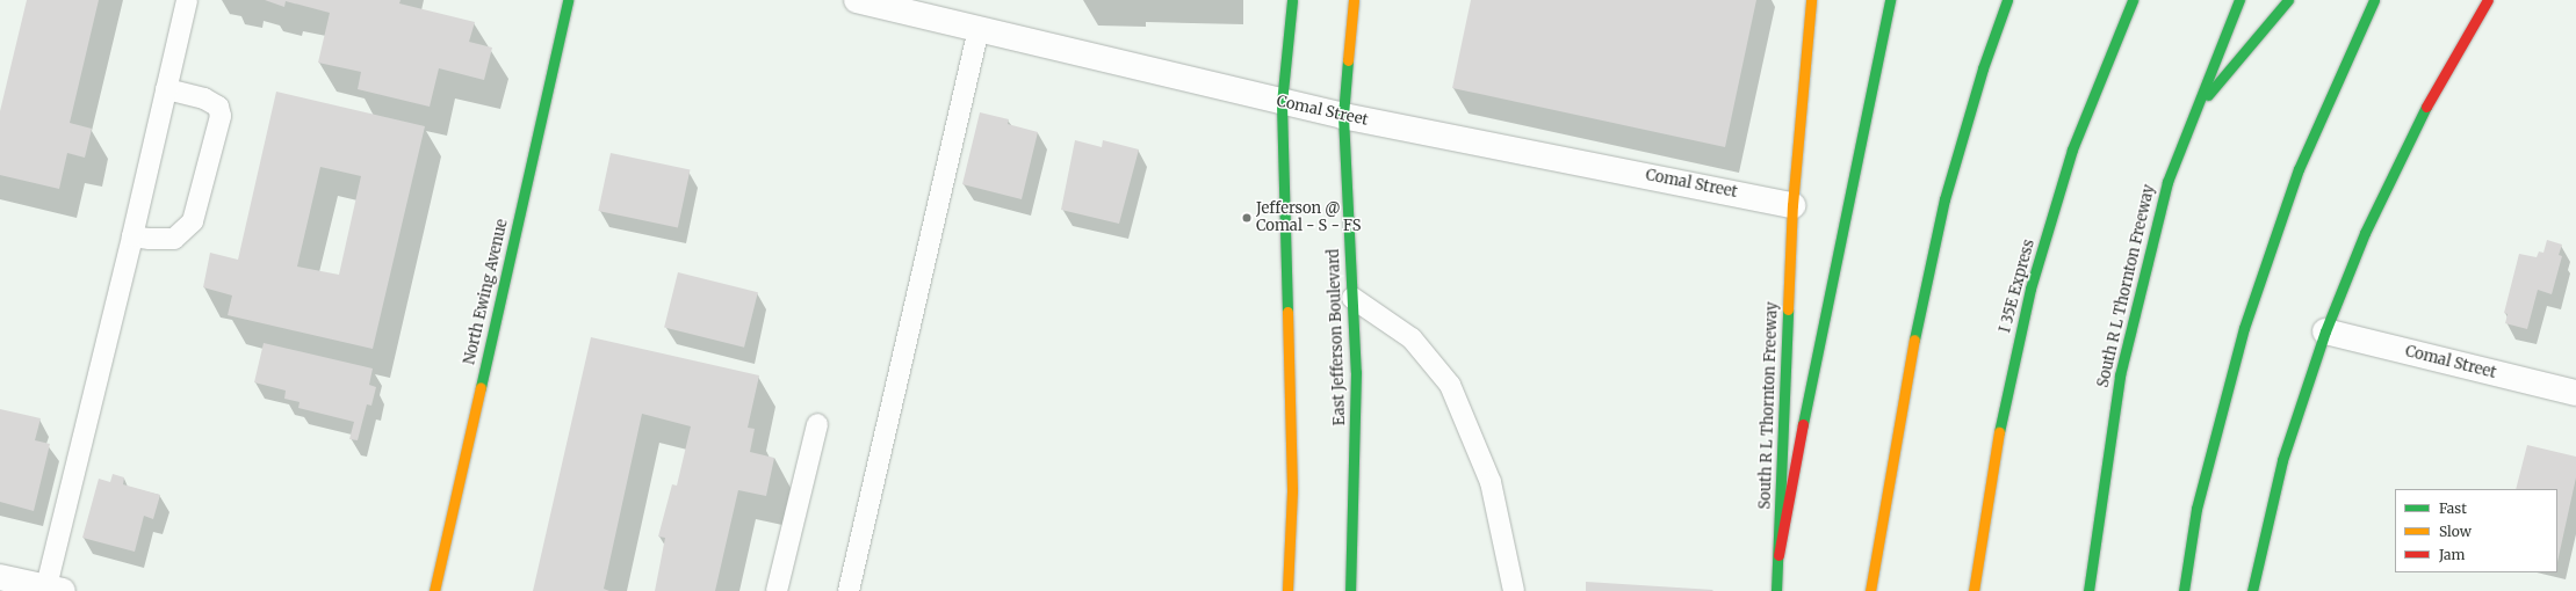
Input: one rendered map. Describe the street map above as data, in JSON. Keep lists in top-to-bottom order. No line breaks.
{"streets":{"main road":["I 35E Express","South R L Thornton Freeway","North Ewing Avenue","East Jefferson Boulevard"],"street":["Comal Street"]},"crossings":[["Comal Street","South R L Thornton Freeway"],["Comal Street","East Jefferson Boulevard"]],"places":["Jefferson @ Comal - S - FS"],"legend":["Fast","Slow","Jam"]}
